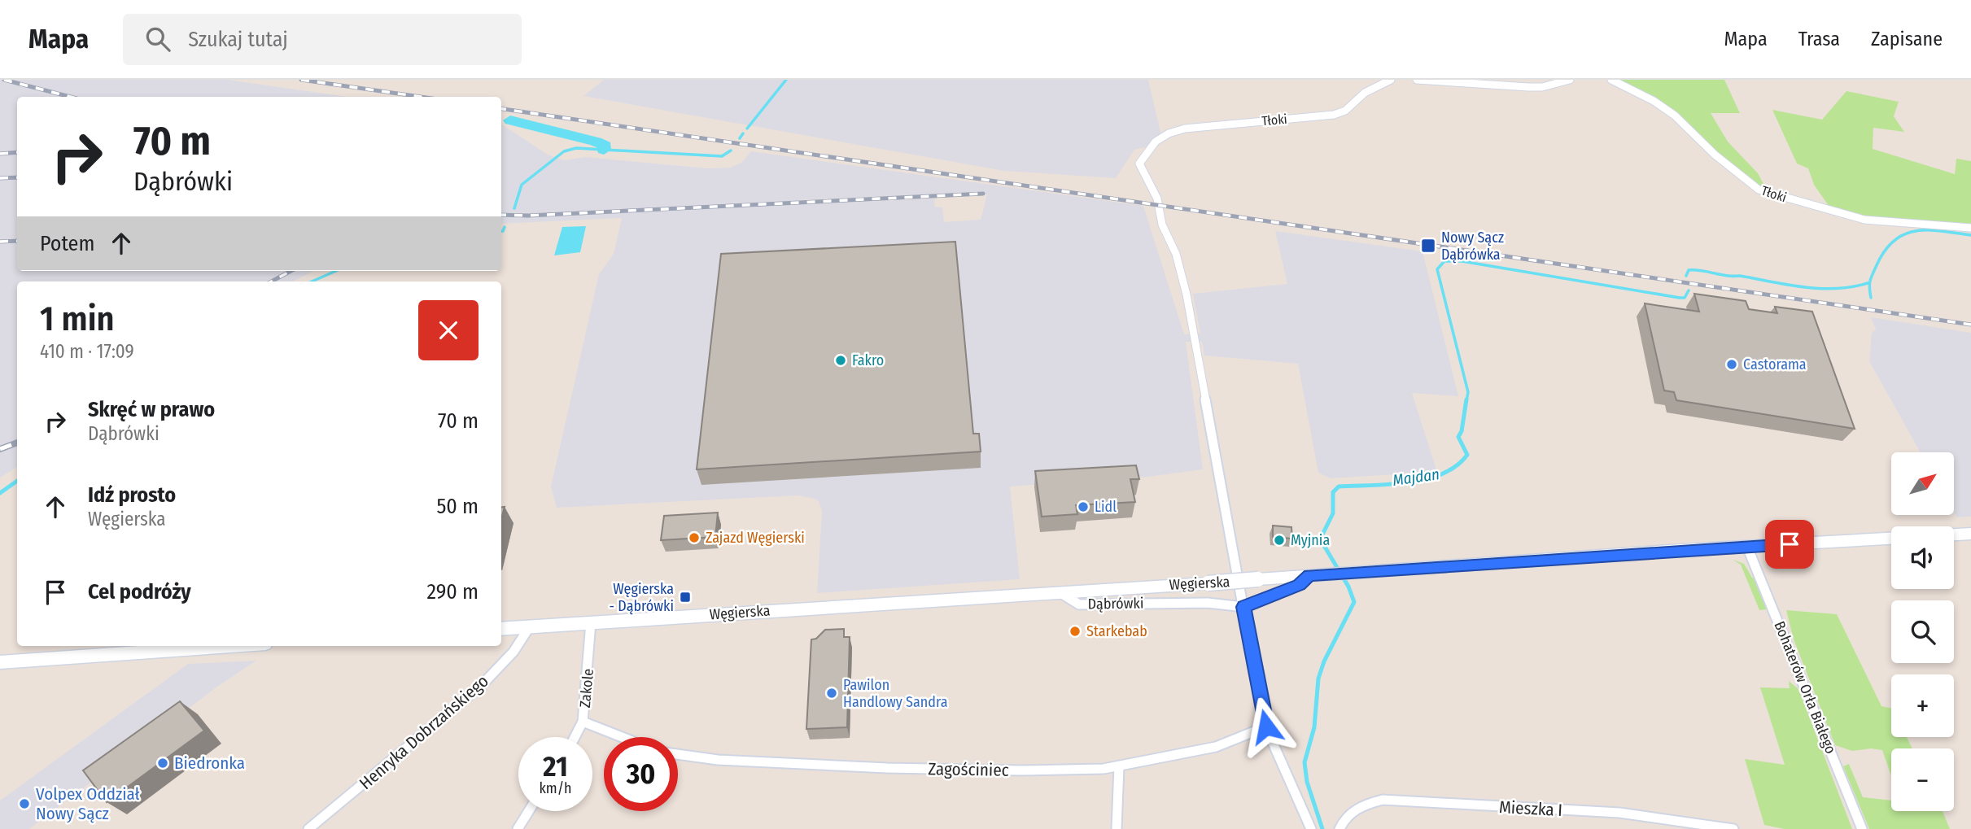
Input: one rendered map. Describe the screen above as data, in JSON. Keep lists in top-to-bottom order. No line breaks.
{"streets":{"main road":["Węgierska"],"street":["Tłoki","Dąbrówki","Bohaterów Orła Białego","Zakole","Henryka Dobrzańskiego","Zagościniec","Mieszka I"]},"crossings":[["Tłoki","Dąbrówki"],["Węgierska","Dąbrówki"],["Węgierska","Bohaterów Orła Białego"],["Węgierska","Zakole"],["Węgierska","Henryka Dobrzańskiego"]],"water":["Majdan"],"places":{"transit":["Nowy Sącz Dąbrówka","Węgierska - Dąbrówki"],"other":["Fakro","Castorama","Lidl","Zajazd Węgierski","Myjnia","Starkebab","Pawilon Handlowy Sandra","Biedronka","Volpex Oddział Nowy Sącz"]},"north":"top right","page":{"header":"Mapa","search":"Szukaj tutaj","nav":["Mapa","Trasa","Zapisane"],"turn":["70 m","Dąbrówki"],"then":"Potem","heading":["1 min","410 m · 17:09"],"list":[{"name":"Skręć w prawo","note":"Dąbrówki","value":"70 m"},{"name":"Idź prosto","note":"Węgierska","value":"50 m"},{"name":"Cel podróży","value":"290 m"}],"map_buttons":["+","−"],"speed":"21 km/h","limit":"30"}}
